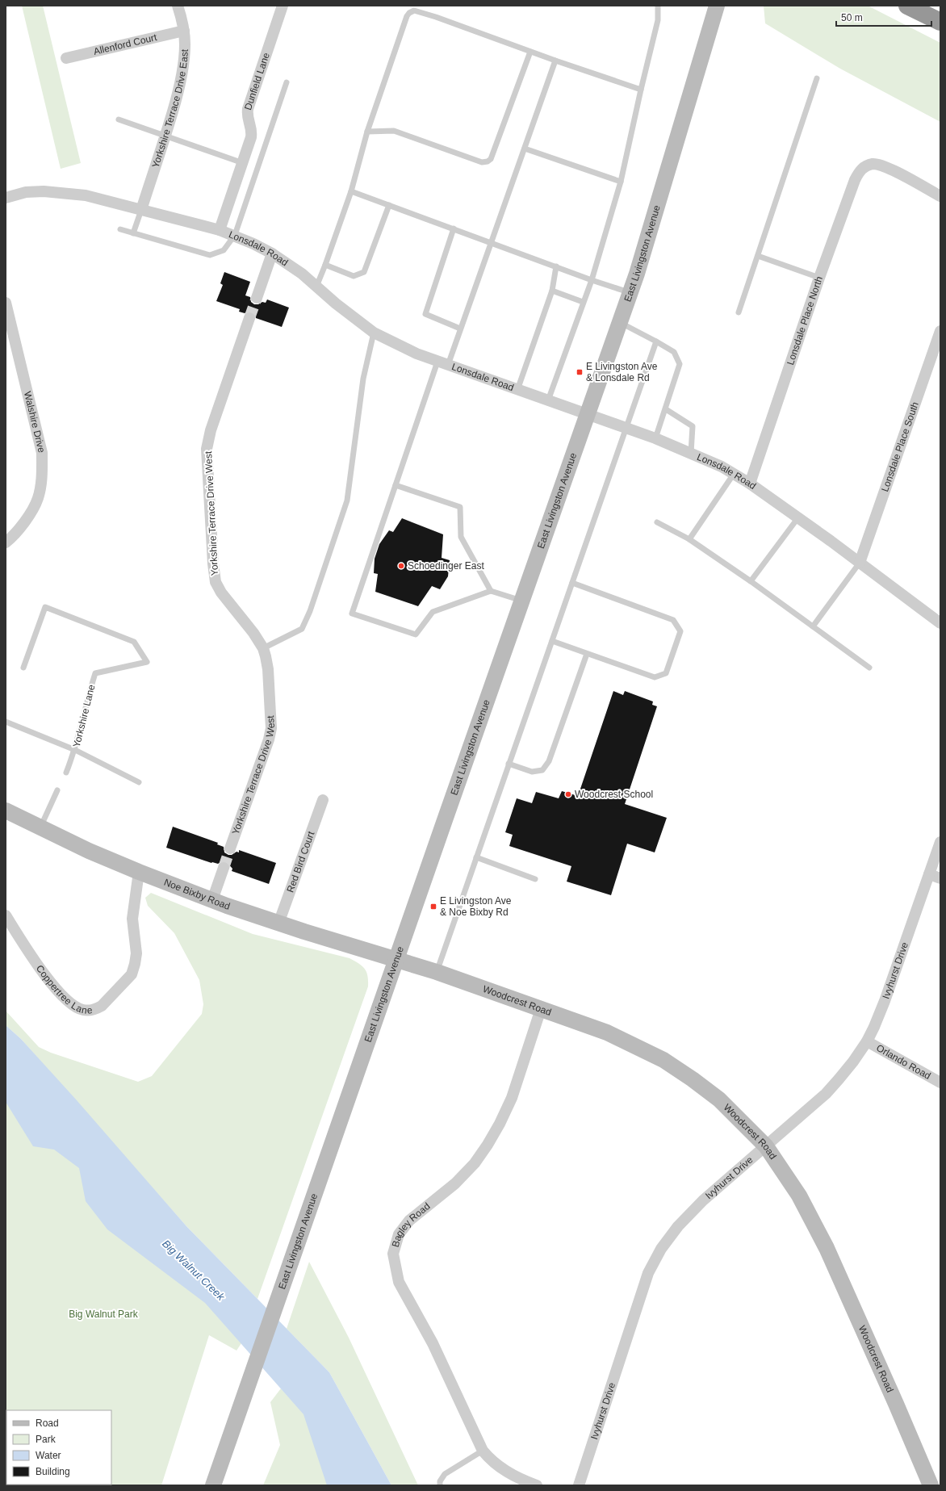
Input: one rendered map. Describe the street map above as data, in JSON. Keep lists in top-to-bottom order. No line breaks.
{"streets":{"main road":["East Livingston Avenue","Noe Bixby Road","Woodcrest Road"],"street":["Allenford Court","Dunfield Lane","Yorkshire Terrace Drive East","Lonsdale Road","Lonsdale Place North","Walshire Drive","Lonsdale Place South","Yorkshire Terrace Drive West","Red Bird Court","Ivyhurst Drive","Coppertree Lane","Orlando Road","Bagley Road"],"lane":["Yorkshire Lane"]},"crossings":[["Allenford Court","Yorkshire Terrace Drive East"],["Dunfield Lane","Lonsdale Road"],["Yorkshire Terrace Drive East","Lonsdale Road"],["Lonsdale Road","East Livingston Avenue"],["Lonsdale Road","Lonsdale Place North"],["Lonsdale Road","Lonsdale Place South"],["East Livingston Avenue","Noe Bixby Road"],["East Livingston Avenue","Woodcrest Road"],["Red Bird Court","Noe Bixby Road"],["Noe Bixby Road","Coppertree Lane"],["Noe Bixby Road","Woodcrest Road"],["Ivyhurst Drive","Woodcrest Road"],["Ivyhurst Drive","Orlando Road"],["Woodcrest Road","Bagley Road"]],"water":["Big Walnut Creek"],"parks":["Big Walnut Park"],"places":{"transit":["E Livingston Ave & Lonsdale Rd","E Livingston Ave & Noe Bixby Rd"],"other":["Schoedinger East","Woodcrest School"]},"legend":["Road","Park","Water","Building"],"scale_bar":"50 m"}
